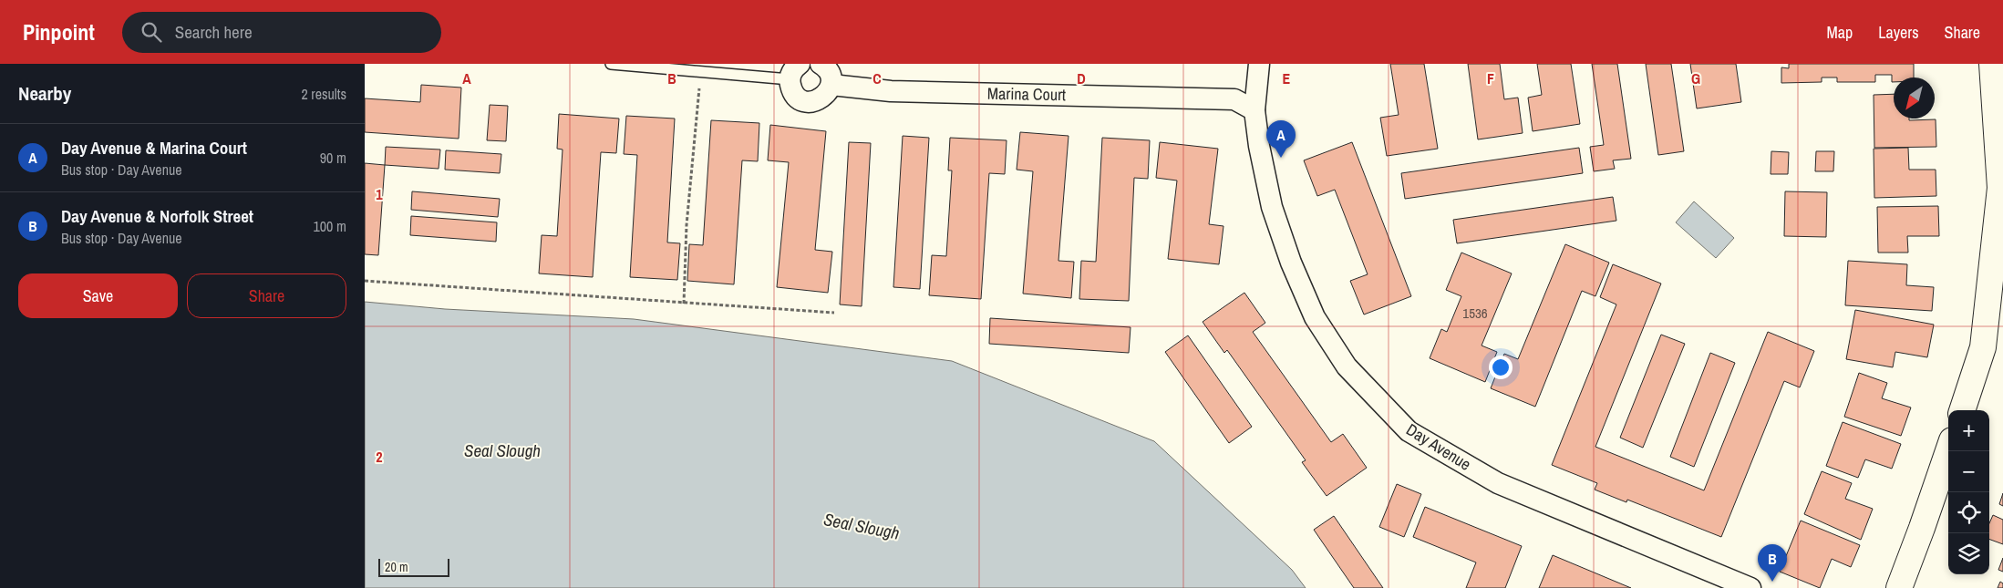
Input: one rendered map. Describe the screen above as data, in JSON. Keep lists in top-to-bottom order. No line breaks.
{"streets":{"street":["Marina Court","Day Avenue"]},"crossings":[["Marina Court","Day Avenue"]],"water":["Seal Slough"],"house_numbers":["1536"],"scale_bar":"20 m","north":"bottom left","page":{"header":"Pinpoint","search":"Search here","nav":["Map","Layers","Share"],"heading":["Nearby","2 results"],"pins":["A","B"],"list":[{"mark":"A","name":"Day Avenue & Marina Court","note":"Bus stop · Day Avenue","value":"90 m"},{"mark":"B","name":"Day Avenue & Norfolk Street","note":"Bus stop · Day Avenue","value":"100 m"}],"buttons":["Save","Share"],"map_buttons":["+","−"],"scale":"20 m"},"grid":{"columns":["A","B","C","D","E","F","G"],"rows":["1","2"]}}
